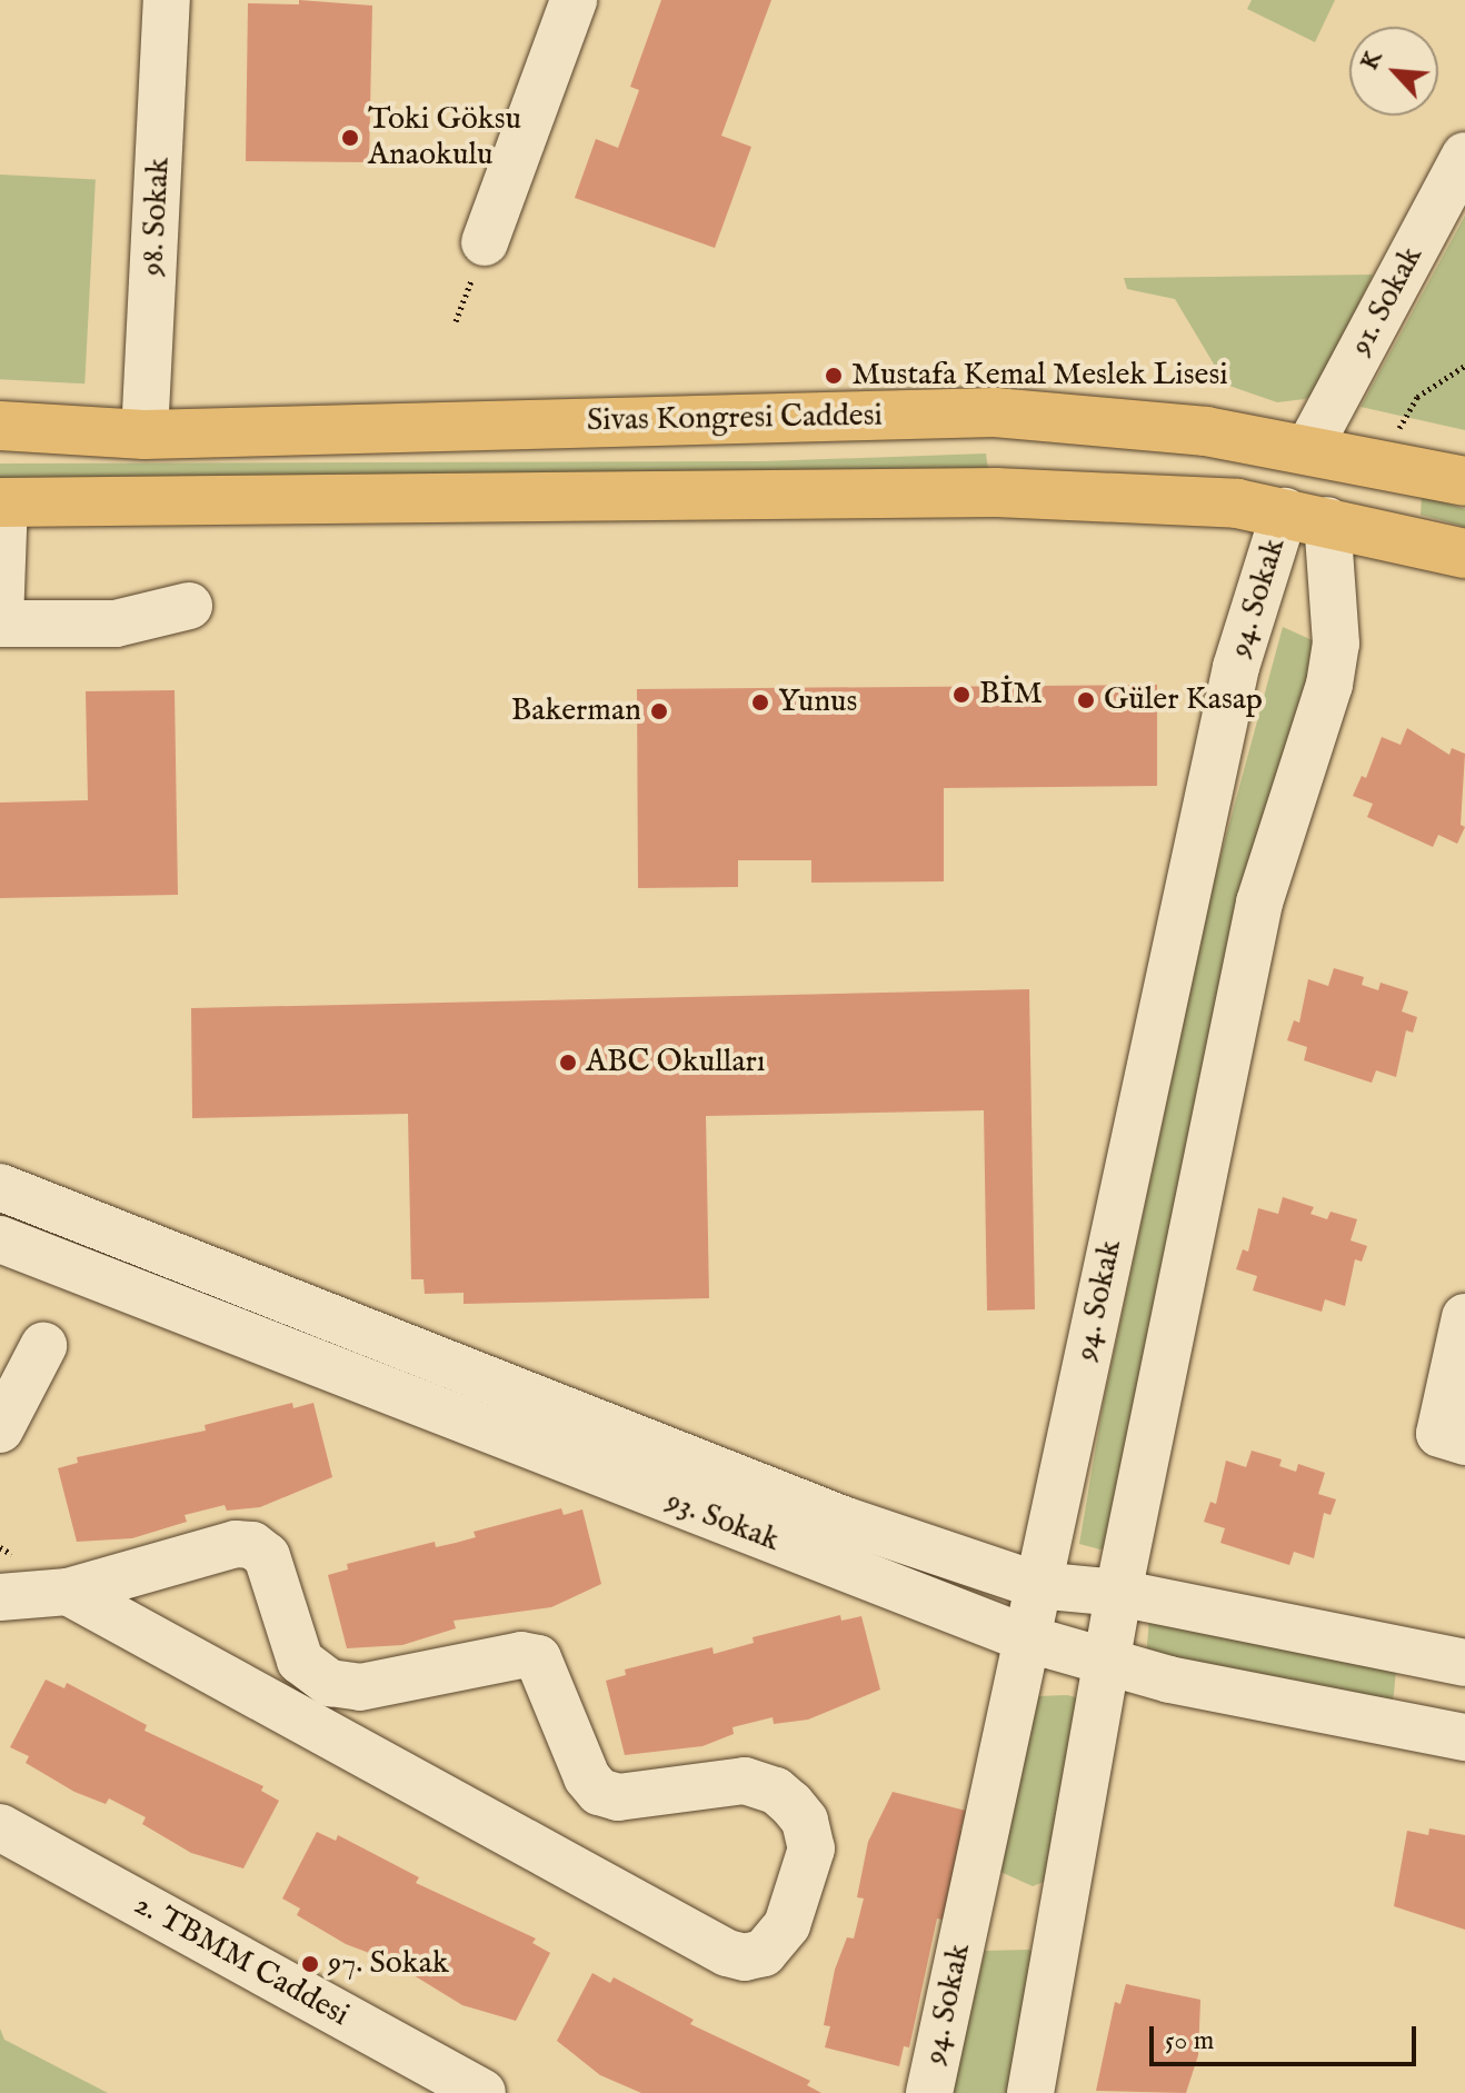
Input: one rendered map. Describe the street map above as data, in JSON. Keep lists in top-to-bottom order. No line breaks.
{"streets":{"main road":["Sivas Kongresi Caddesi"],"street":["98. Sokak","91. Sokak","94. Sokak","93. Sokak","2. TBMM Caddesi"]},"crossings":[["98. Sokak","Sivas Kongresi Caddesi"],["91. Sokak","Sivas Kongresi Caddesi"],["94. Sokak","93. Sokak"]],"places":["Toki Göksu Anaokulu","Mustafa Kemal Meslek Lisesi","BİM","Güler Kasap","Yunus","Bakerman","ABC Okulları","97. Sokak"],"scale_bar":"50 m","north":"top left"}
